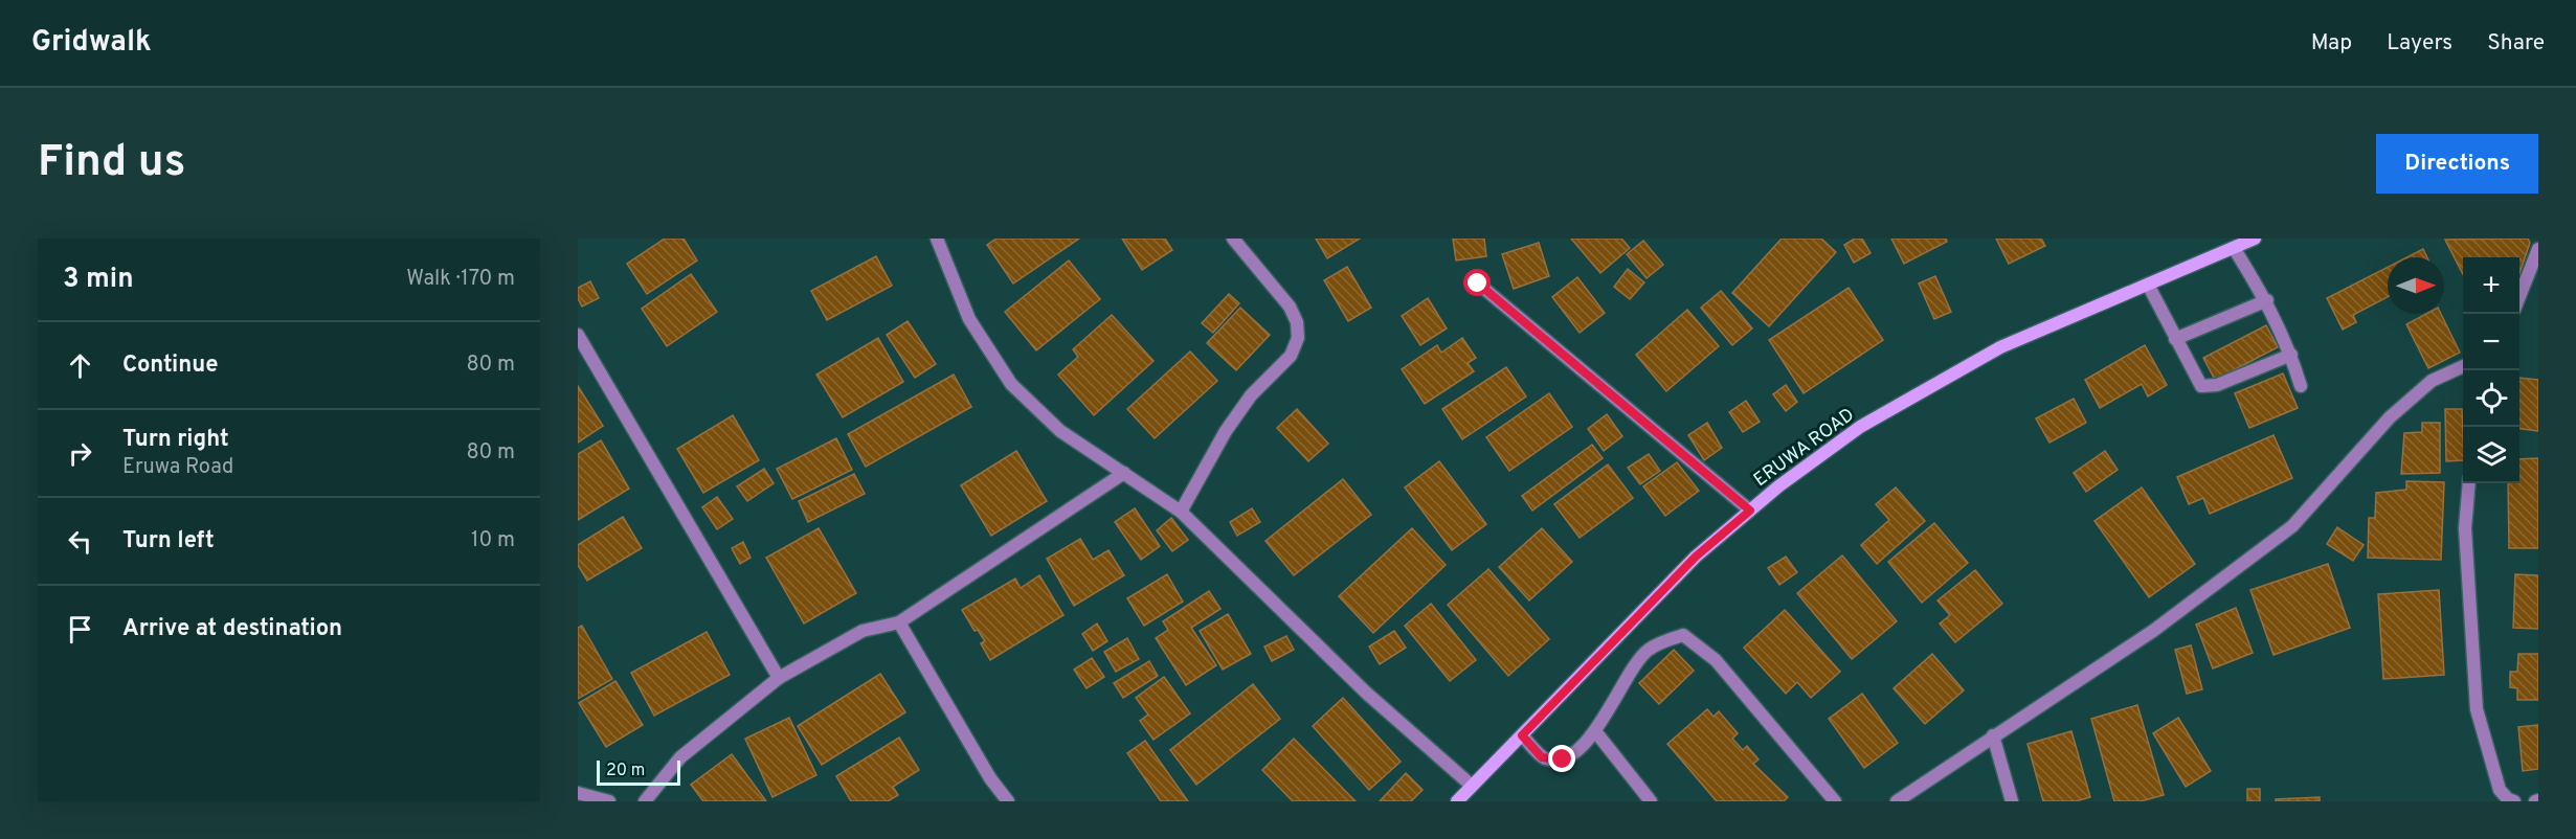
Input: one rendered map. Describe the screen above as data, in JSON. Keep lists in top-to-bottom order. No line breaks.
{"streets":{"main road":["ERUWA ROAD"]},"scale_bar":"20 m","north":"right","page":{"header":"Gridwalk","nav":["Map","Layers","Share"],"buttons":"Directions","title":"Find us","heading":["3 min","Walk · 170 m"],"map_buttons":["+","−"],"list":[["Continue","80 m"],["Turn right","Eruwa Road","80 m"],["Turn left","10 m"],"Arrive at destination"],"scale":"20 m"}}
